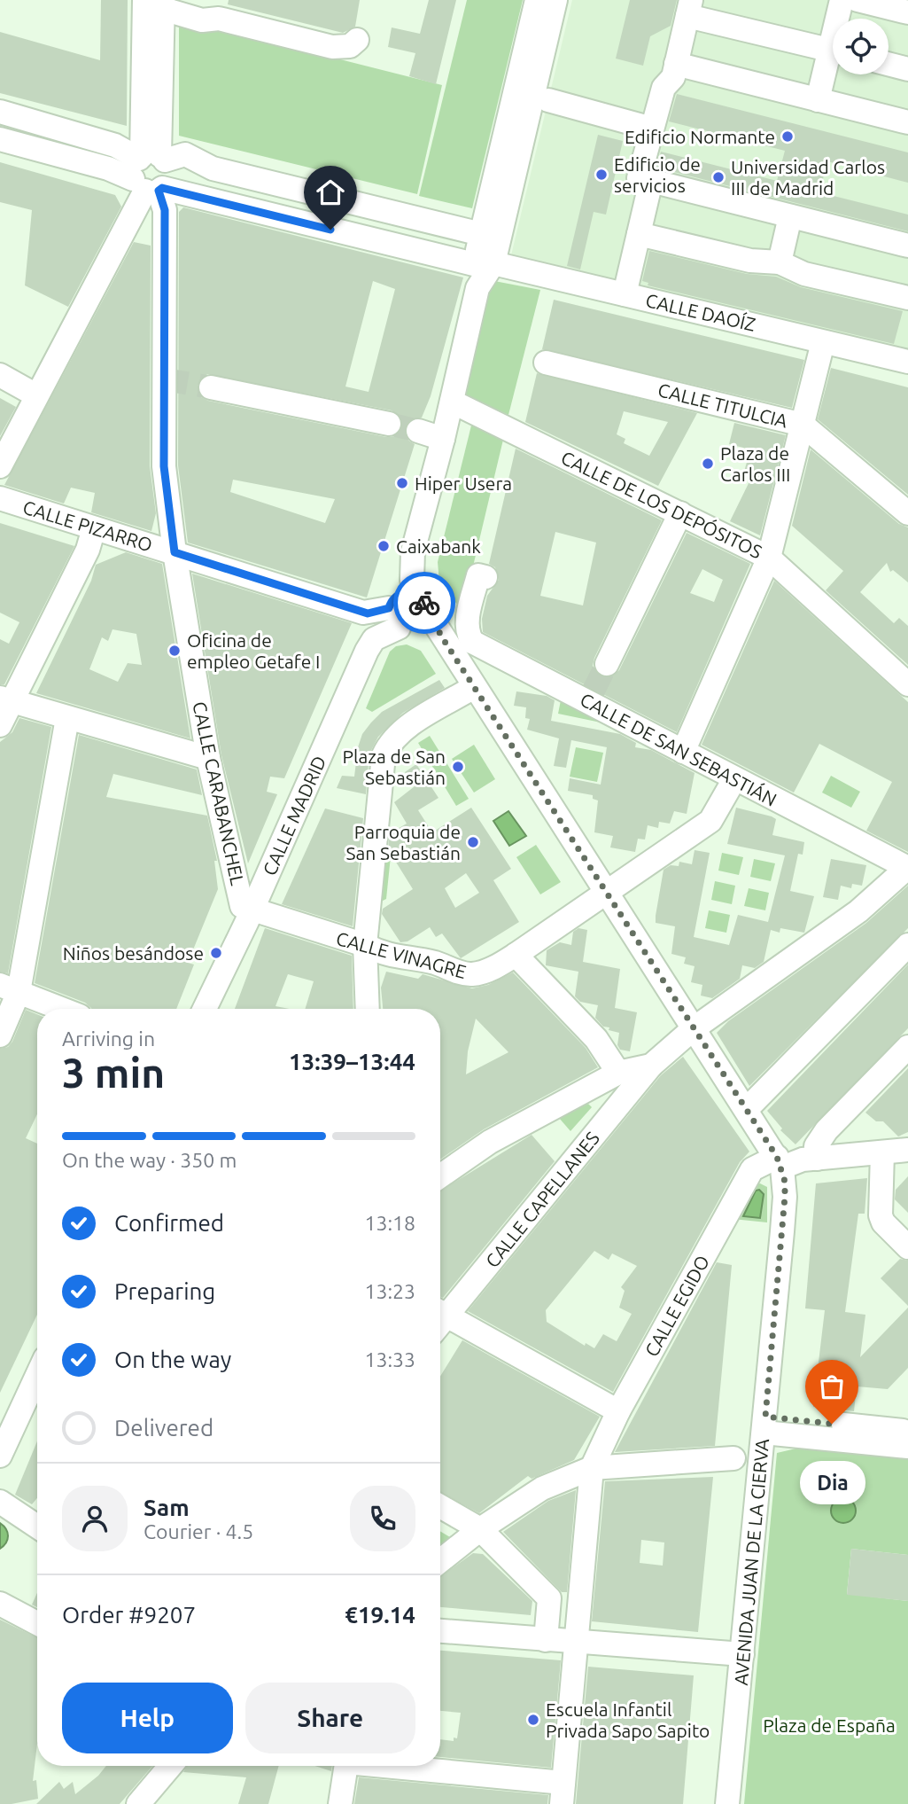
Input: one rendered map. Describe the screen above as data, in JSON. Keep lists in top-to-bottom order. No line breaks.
{"streets":{"street":["CALLE DAOÍZ","CALLE TITULCIA","CALLE DE LOS DEPÓSITOS","CALLE PIZARRO","CALLE DE SAN SEBASTIÁN","CALLE CARABANCHEL","CALLE MADRID","CALLE VINAGRE","CALLE CAPELLANES","CALLE EGIDO","AVENIDA JUAN DE LA CIERVA"]},"crossings":[["CALLE DAOÍZ","CALLE CARABANCHEL"],["CALLE PIZARRO","CALLE CARABANCHEL"],["CALLE PIZARRO","CALLE MADRID"],["CALLE PIZARRO","AVENIDA JUAN DE LA CIERVA"],["CALLE DE SAN SEBASTIÁN","CALLE VINAGRE"],["CALLE DE SAN SEBASTIÁN","CALLE CAPELLANES"],["CALLE DE SAN SEBASTIÁN","AVENIDA JUAN DE LA CIERVA"],["CALLE CARABANCHEL","CALLE MADRID"],["CALLE CARABANCHEL","CALLE VINAGRE"],["CALLE MADRID","CALLE VINAGRE"],["CALLE MADRID","AVENIDA JUAN DE LA CIERVA"],["CALLE VINAGRE","AVENIDA JUAN DE LA CIERVA"],["CALLE CAPELLANES","AVENIDA JUAN DE LA CIERVA"],["CALLE EGIDO","AVENIDA JUAN DE LA CIERVA"]],"parks":["Plaza de España"],"places":["Edificio Normante","Edificio de servicios","Universidad Carlos III de Madrid","Plaza de Carlos III","Hiper Usera","Caixabank","Oficina de empleo Getafe I","Plaza de San Sebastián","Parroquia de San Sebastián","Niños besándose","Dia","Escuela Infantil Privada Sapo Sapito"],"page":{"heading":["3 min","Arriving in","13:39–13:44"],"panel":["Sam","Courier · 4.5","Order #9207","€19.14"],"bar":"On the way · 350 m","list":[["Confirmed","13:18"],["Preparing","13:23"],["On the way","13:33"],"Delivered"],"bubble":"Dia","buttons":["Help","Share"]}}
